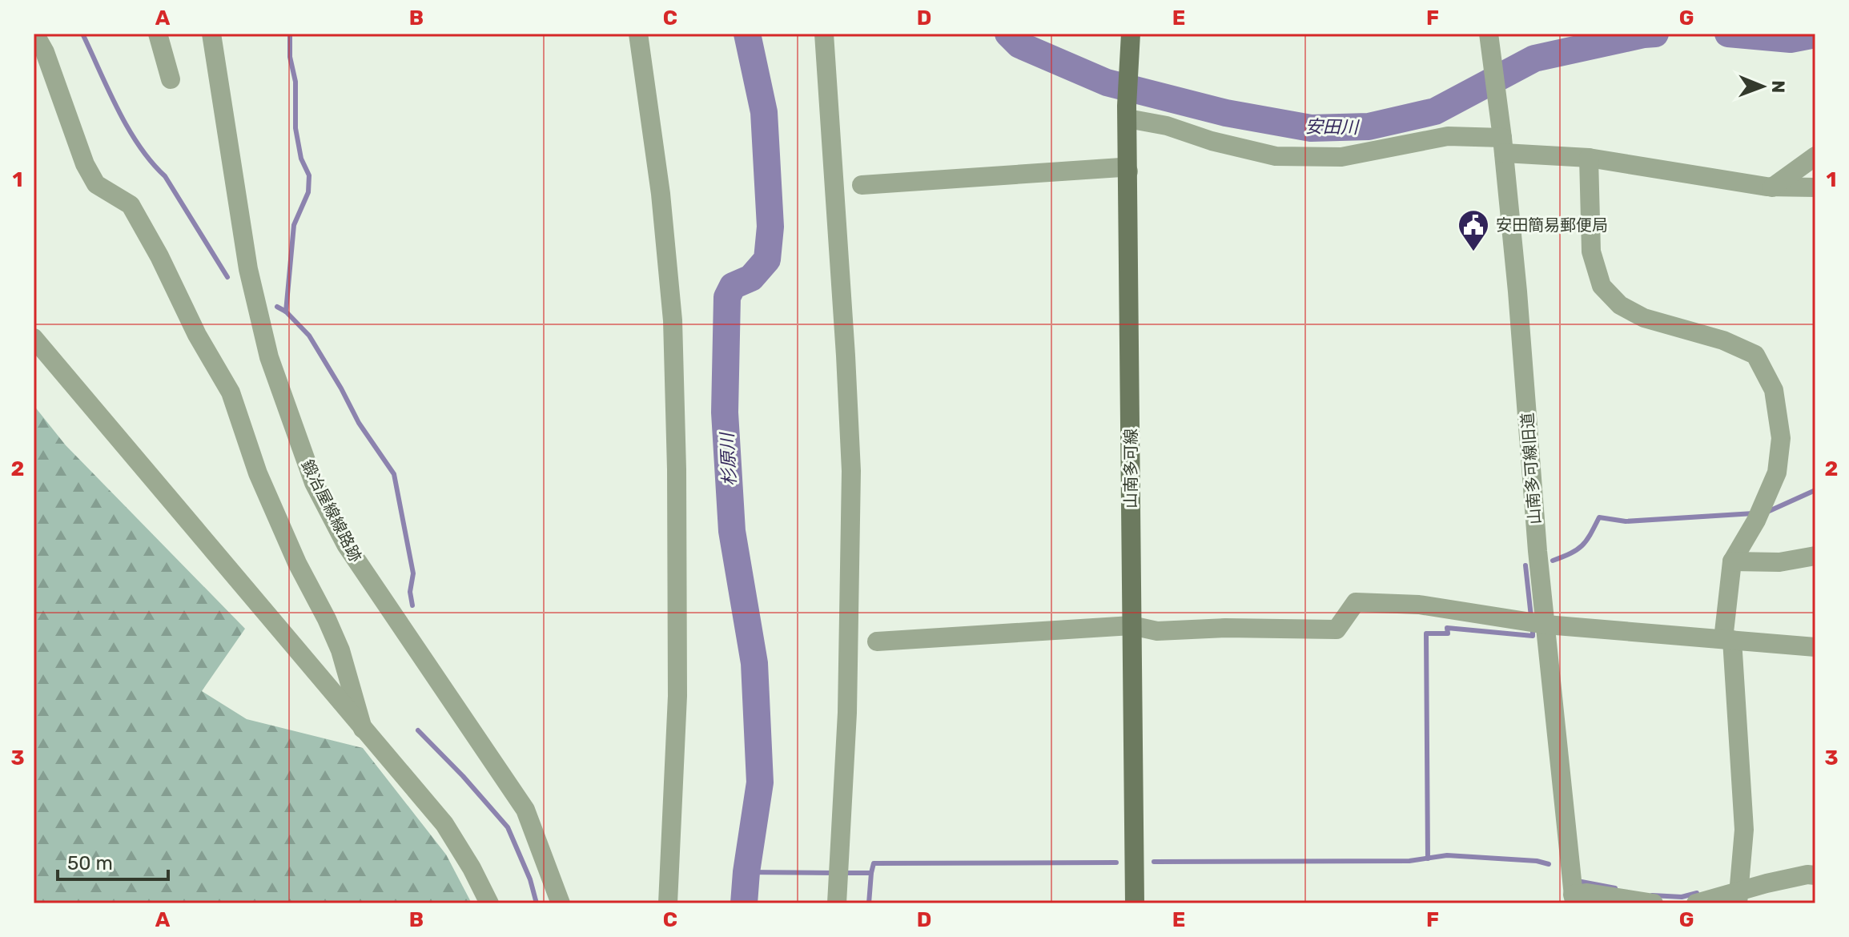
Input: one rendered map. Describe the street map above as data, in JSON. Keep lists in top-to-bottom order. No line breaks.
{"streets":{"main road":["山南多可線"],"street":["山南多可線旧道","鍛冶屋線線路跡"]},"water":["安田川","杉原川"],"places":{"public building":["安田簡易郵便局"]},"scale_bar":"50 m","north":"right","grid":{"columns":["A","B","C","D","E","F","G"],"rows":["1","2","3"]}}
